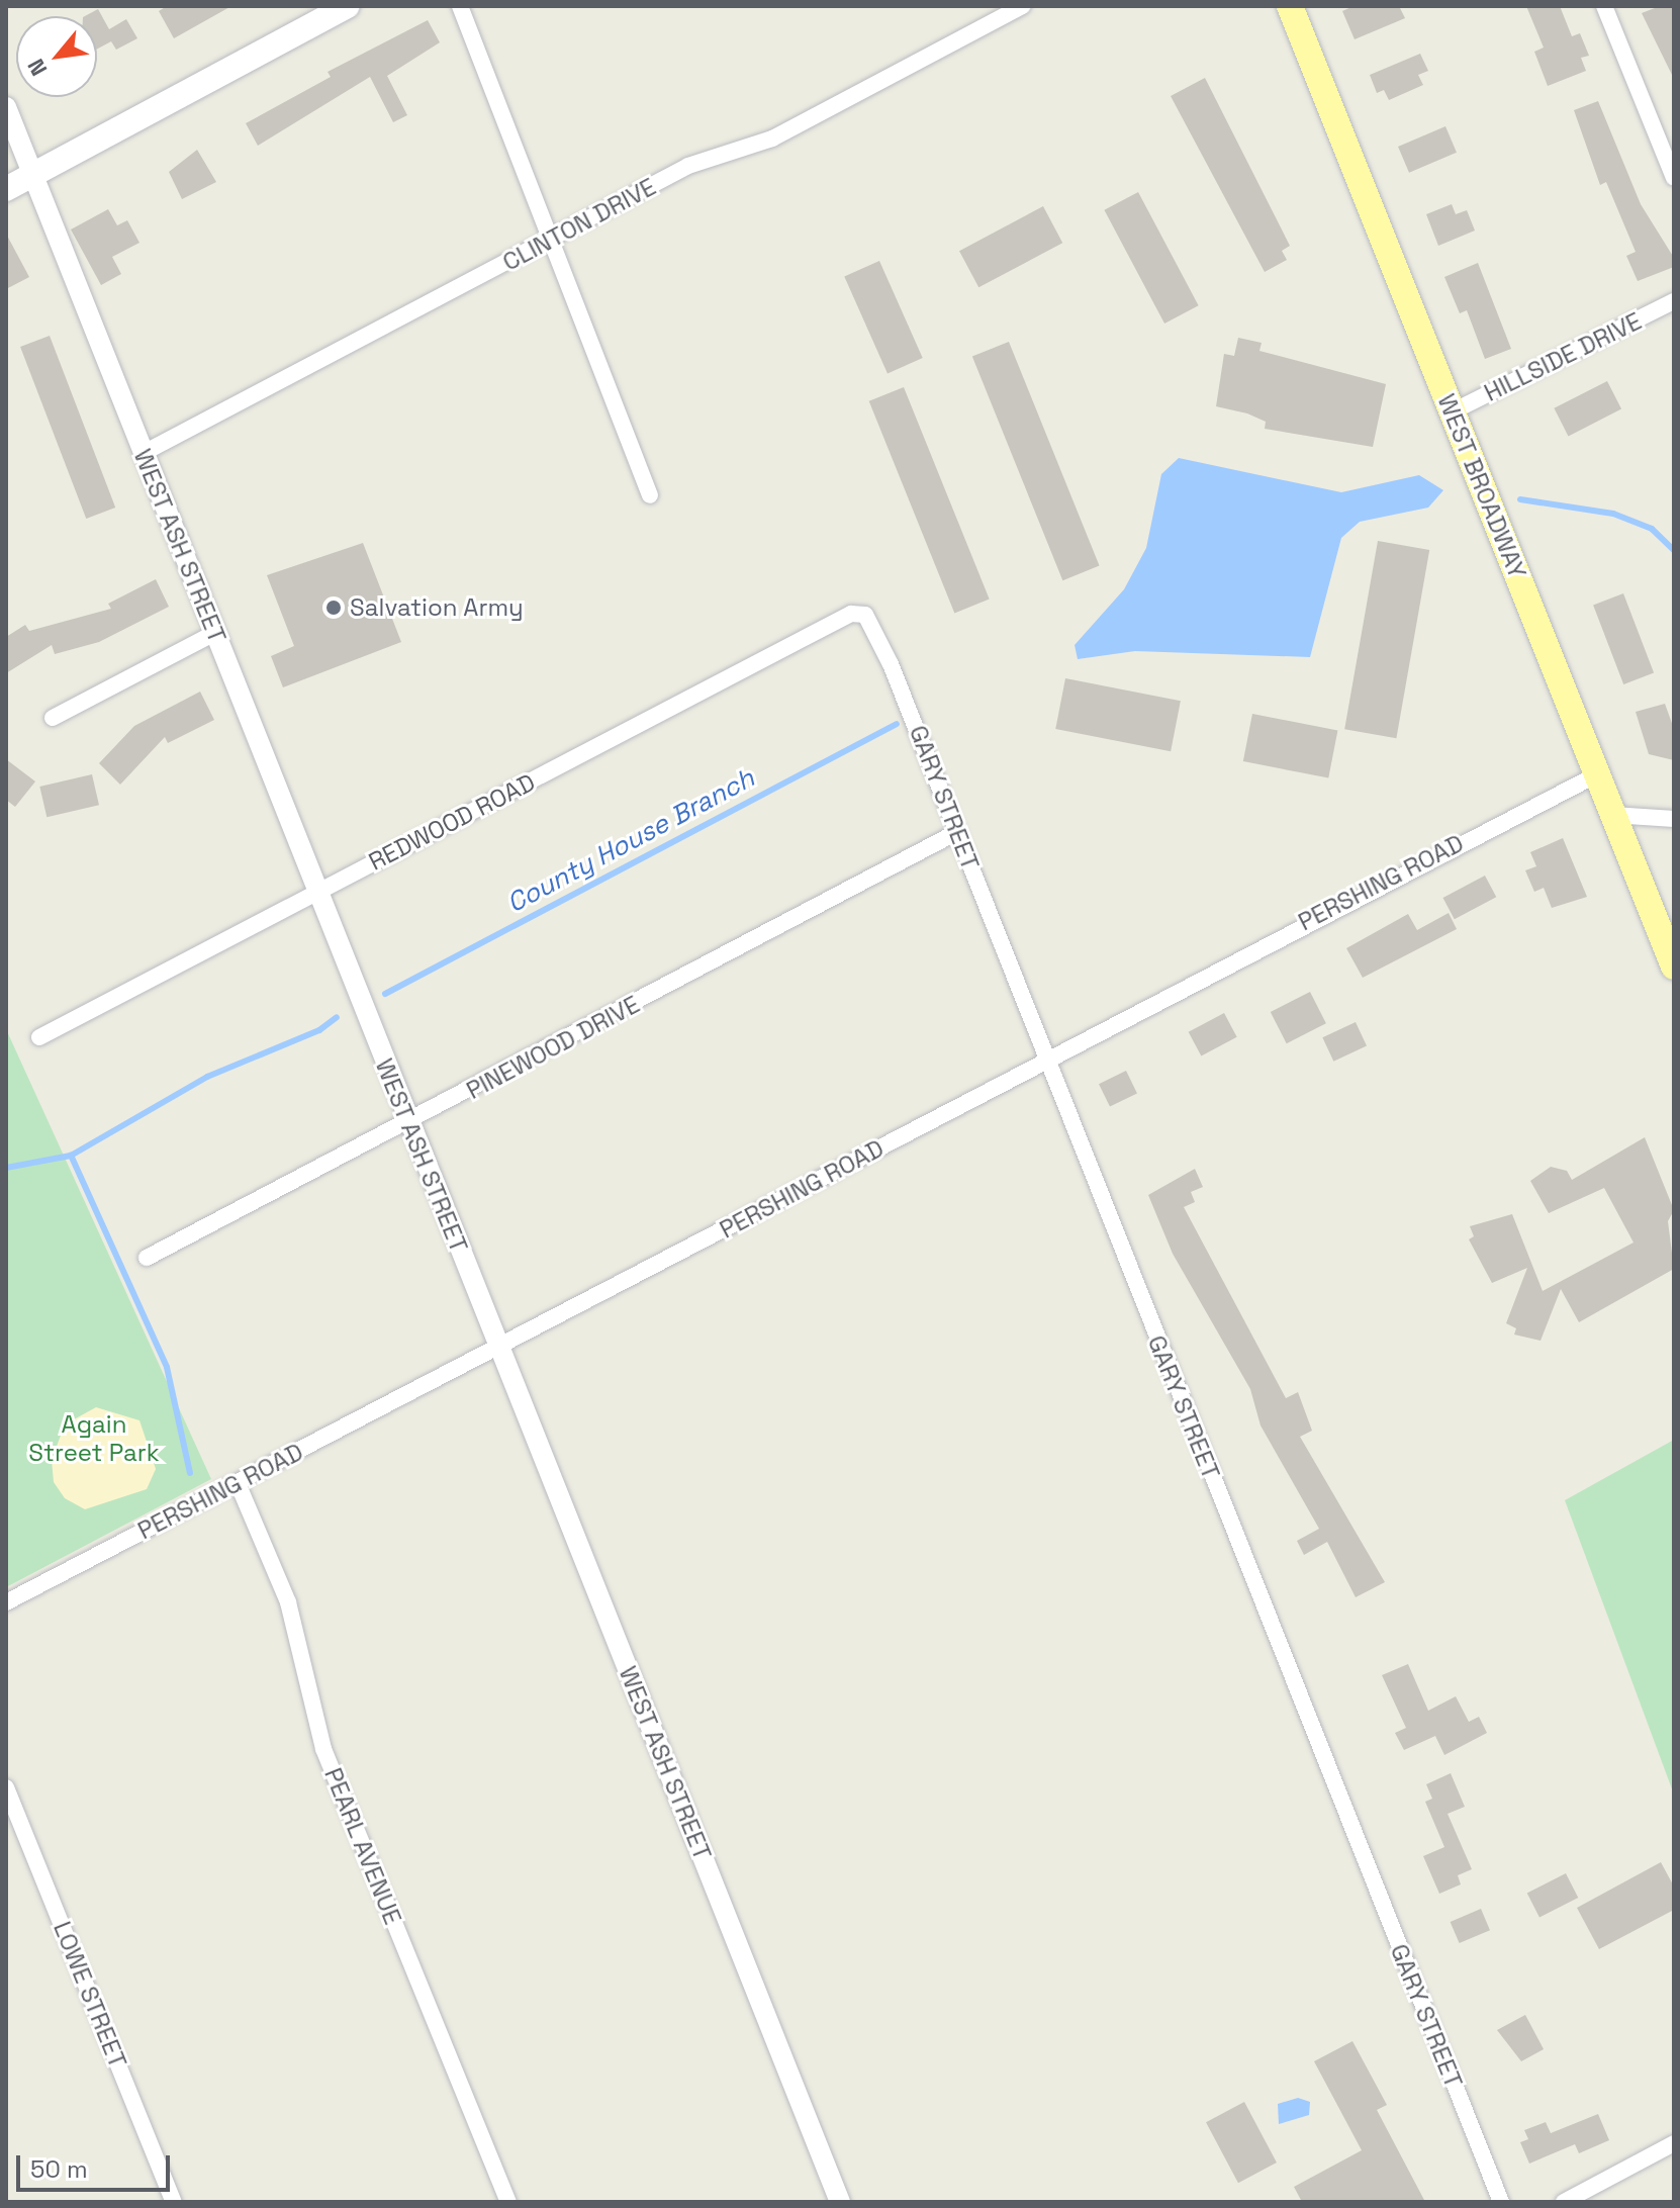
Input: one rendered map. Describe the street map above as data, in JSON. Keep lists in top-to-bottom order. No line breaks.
{"streets":{"main road":["WEST BROADWAY"],"street":["CLINTON DRIVE","HILLSIDE DRIVE","WEST ASH STREET","GARY STREET","REDWOOD ROAD","PERSHING ROAD","PINEWOOD DRIVE","PEARL AVENUE","LOWE STREET"]},"crossings":[["CLINTON DRIVE","WEST ASH STREET"],["HILLSIDE DRIVE","WEST BROADWAY"],["WEST BROADWAY","PERSHING ROAD"],["WEST ASH STREET","REDWOOD ROAD"],["WEST ASH STREET","PERSHING ROAD"],["WEST ASH STREET","PINEWOOD DRIVE"],["GARY STREET","REDWOOD ROAD"],["GARY STREET","PERSHING ROAD"],["GARY STREET","PINEWOOD DRIVE"],["PERSHING ROAD","PEARL AVENUE"]],"water":["County House Branch"],"parks":["Again Street Park"],"places":["Salvation Army"],"scale_bar":"50 m","north":"bottom left"}
